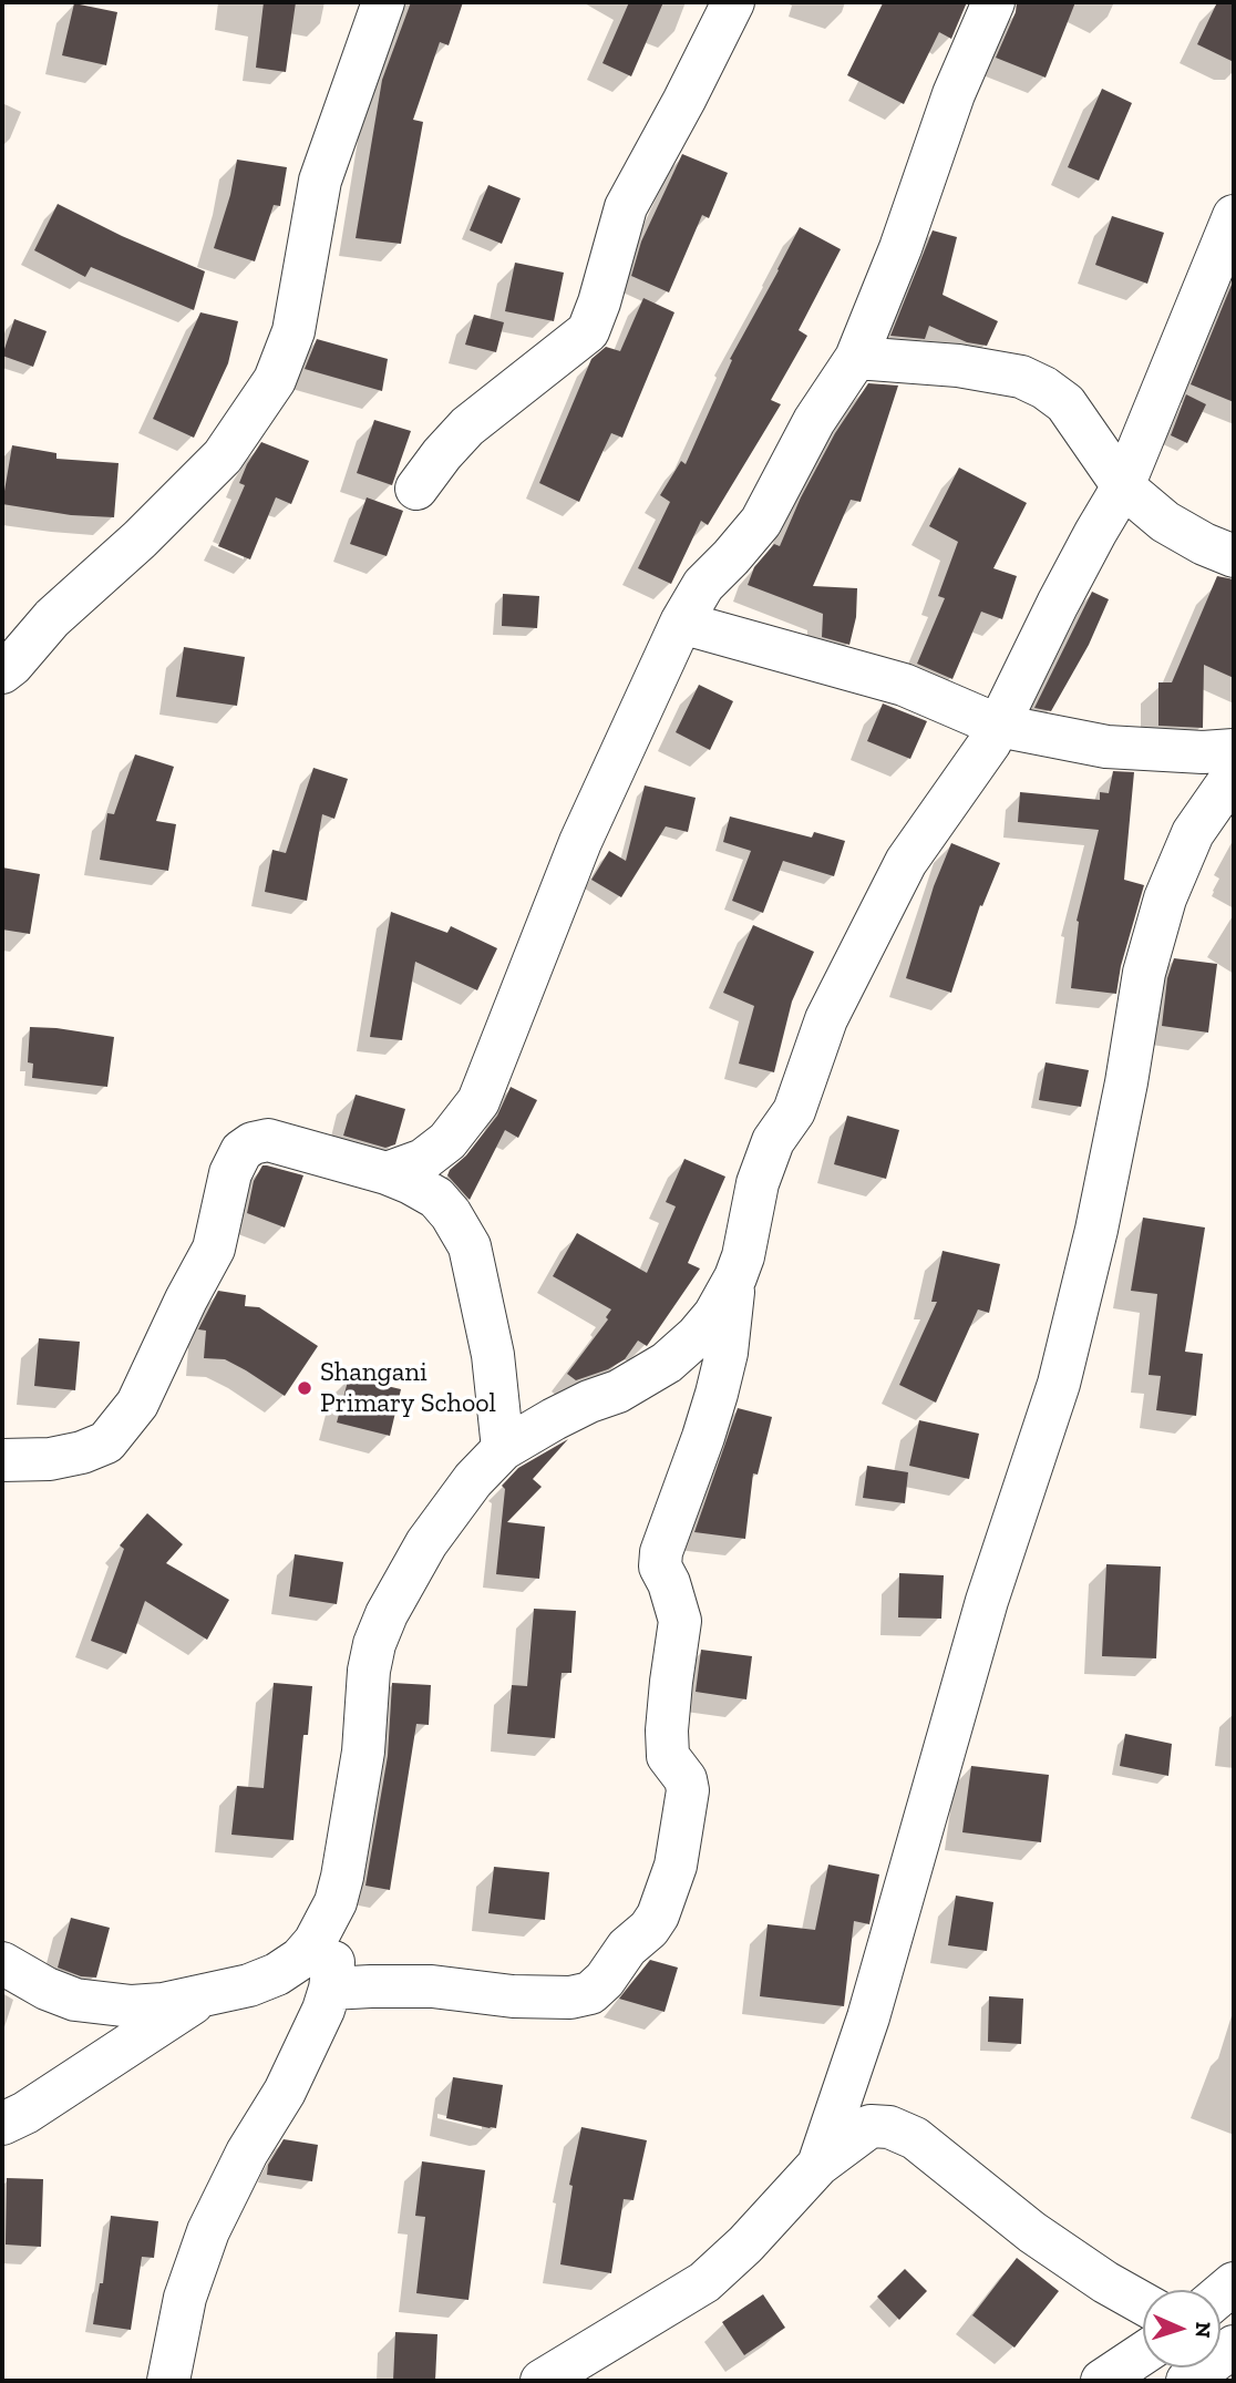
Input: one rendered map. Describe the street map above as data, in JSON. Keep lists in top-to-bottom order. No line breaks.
{"places":["Shangani Primary School"],"north":"right"}
